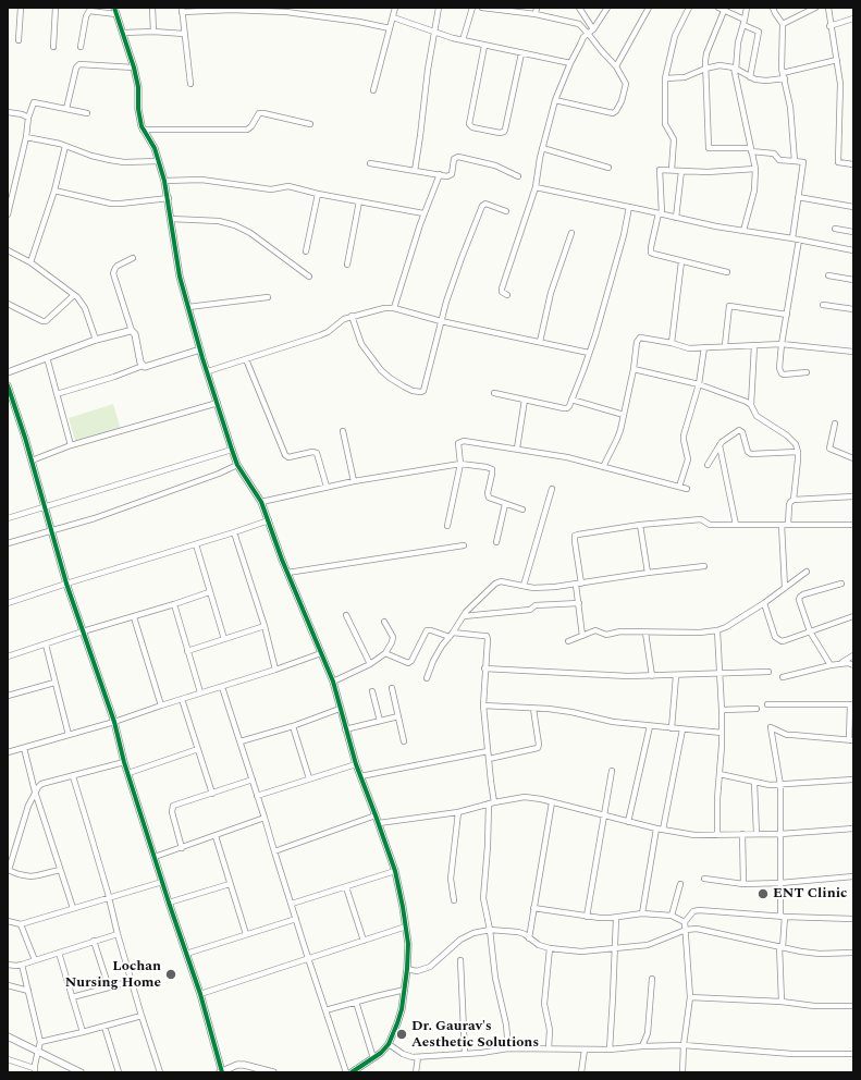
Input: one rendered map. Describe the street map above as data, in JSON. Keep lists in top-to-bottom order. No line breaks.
{"places":["ENT Clinic","Lochan Nursing Home","Dr. Gaurav's Aesthetic Solutions"]}
